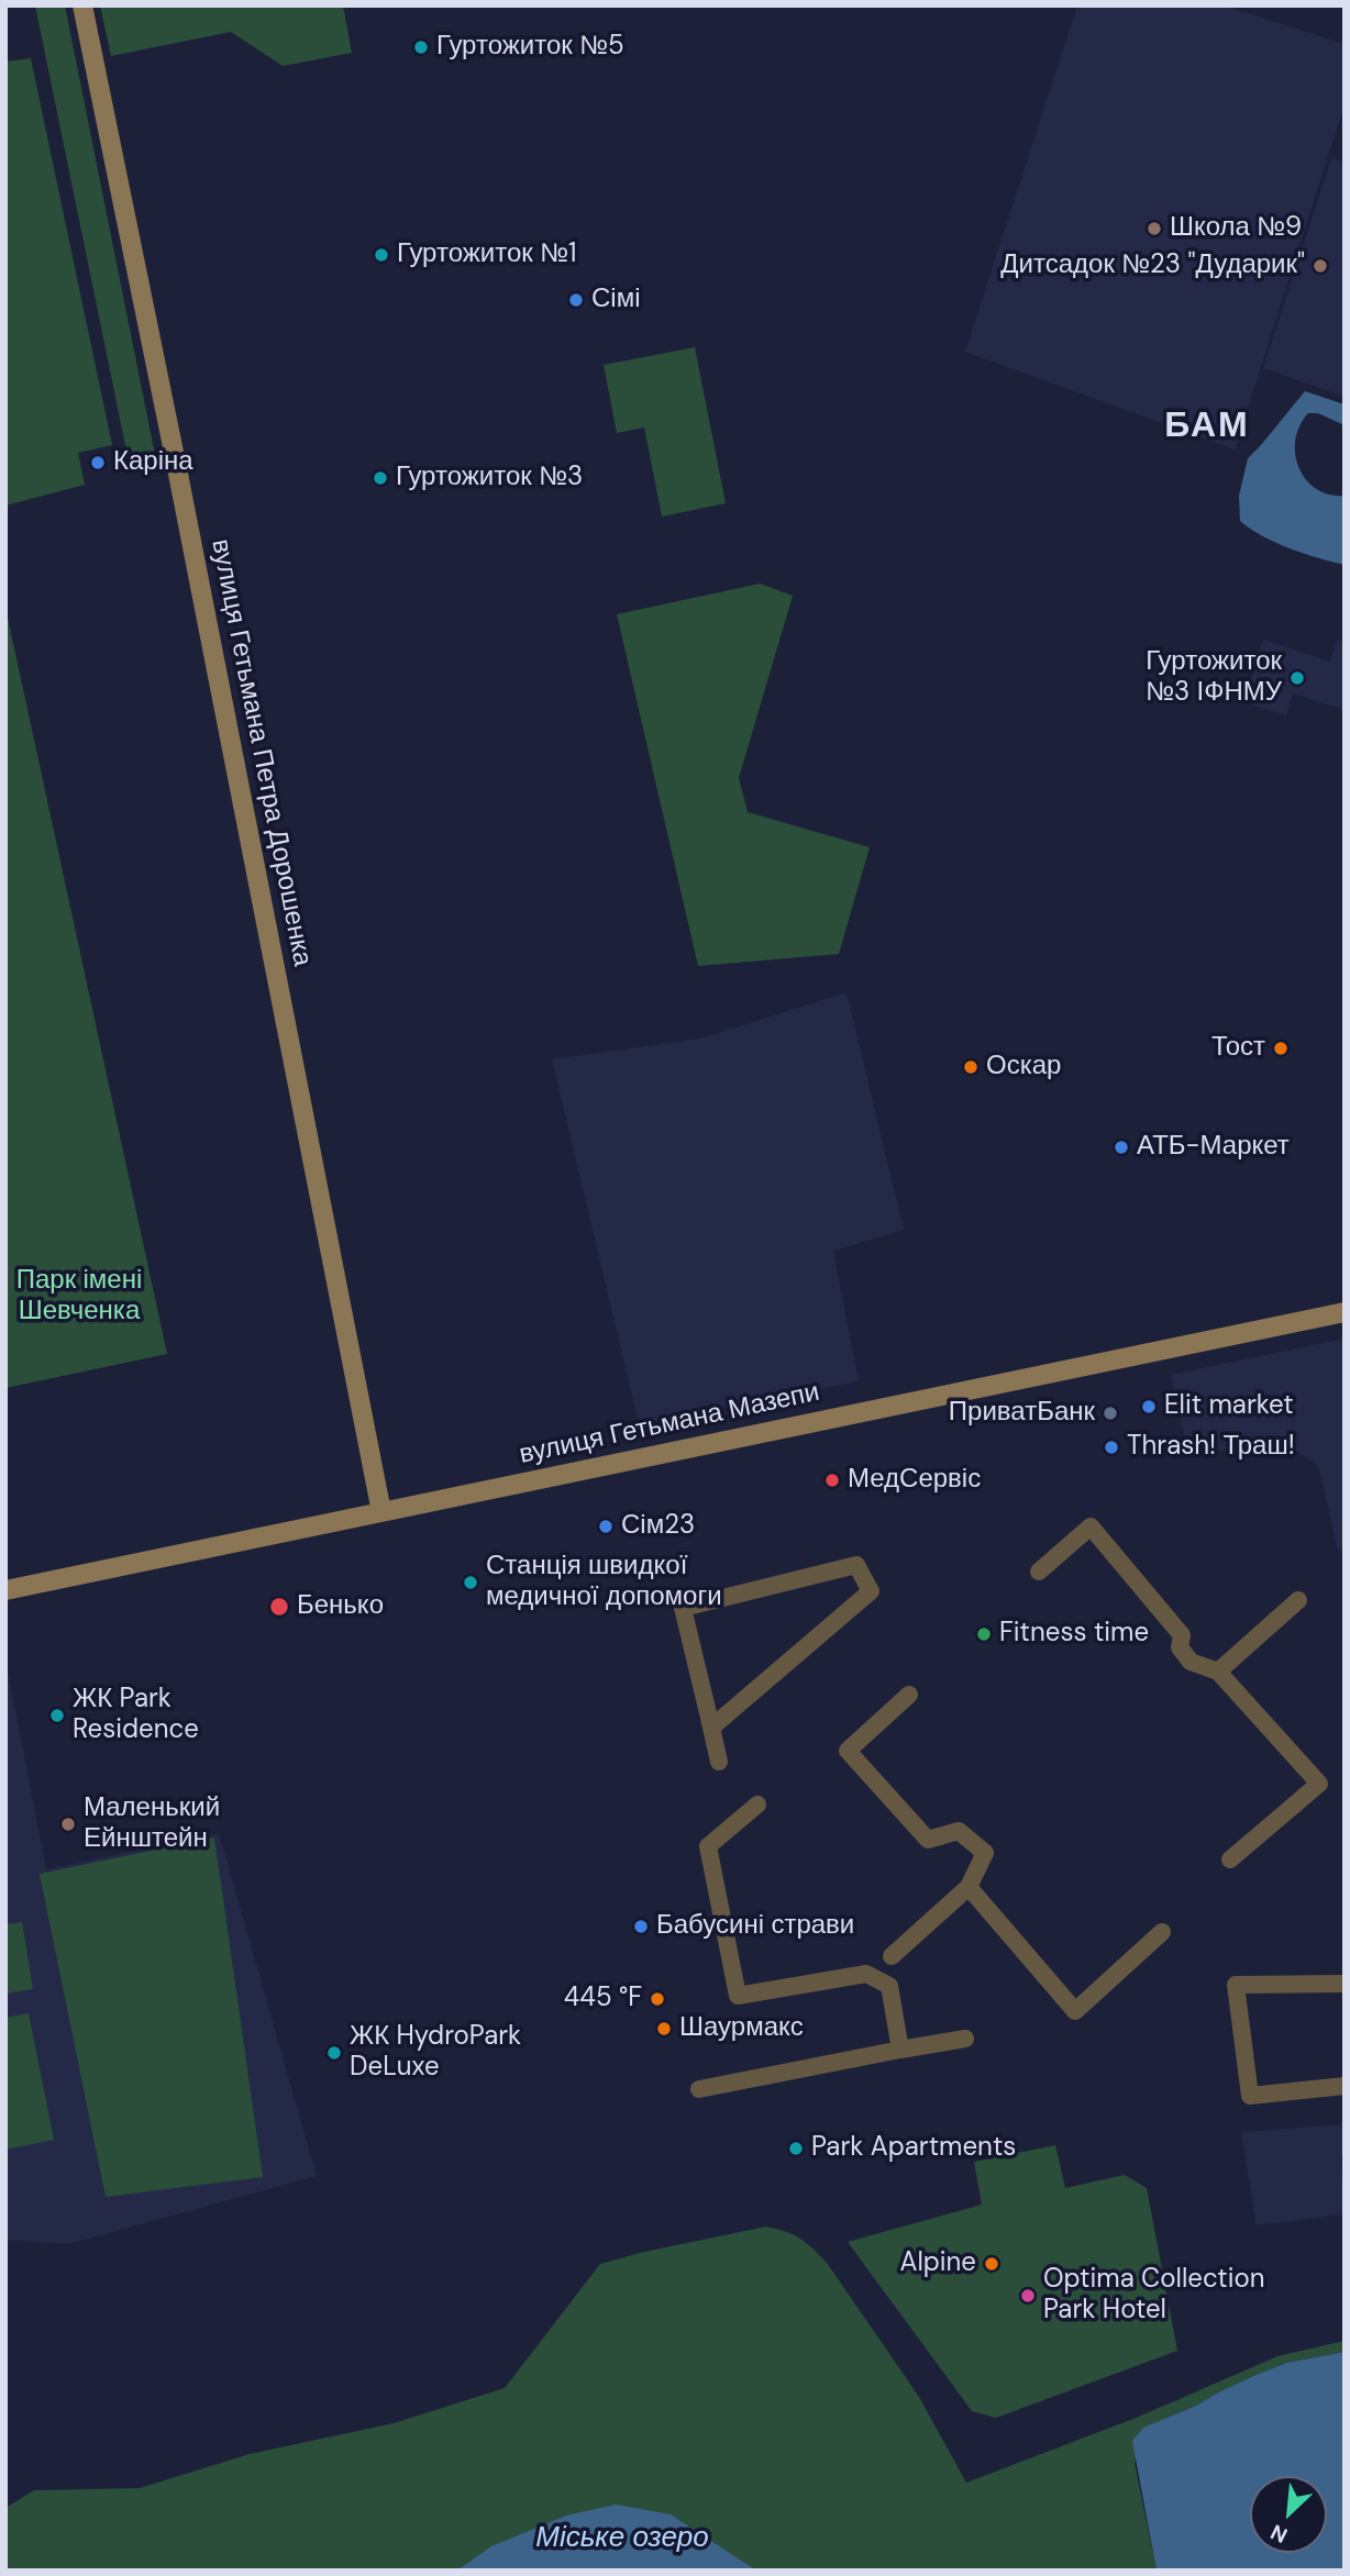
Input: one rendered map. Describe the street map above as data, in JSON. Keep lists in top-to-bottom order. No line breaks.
{"streets":{"street":["вулиця Гетьмана Петра Дорошенка","вулиця Гетьмана Мазепи"]},"crossings":[["вулиця Гетьмана Петра Дорошенка","вулиця Гетьмана Мазепи"]],"districts":["БАМ"],"water":["Міське озеро"],"parks":["Парк імені Шевченка"],"places":["Гуртожиток №5","Школа №9","Гуртожиток №1","Дитсадок №23 \"Дударик\"","Сімі","Каріна","Гуртожиток №3","Гуртожиток №3 ІФНМУ","Тост","Оскар","АТБ-Маркет","Elit market","ПриватБанк","Thrash! Траш!","МедСервіс","Сім23","Станція швидкої медичної допомоги","Бенько","Fitness time","ЖК Park Residence","Маленький Ейнштейн","Бабусині страви","445 °F","Шаурмакс","ЖК HydroPark DeLuxe","Park Apartments","Alpine","Optima Collection Park Hotel"],"north":"bottom left"}
